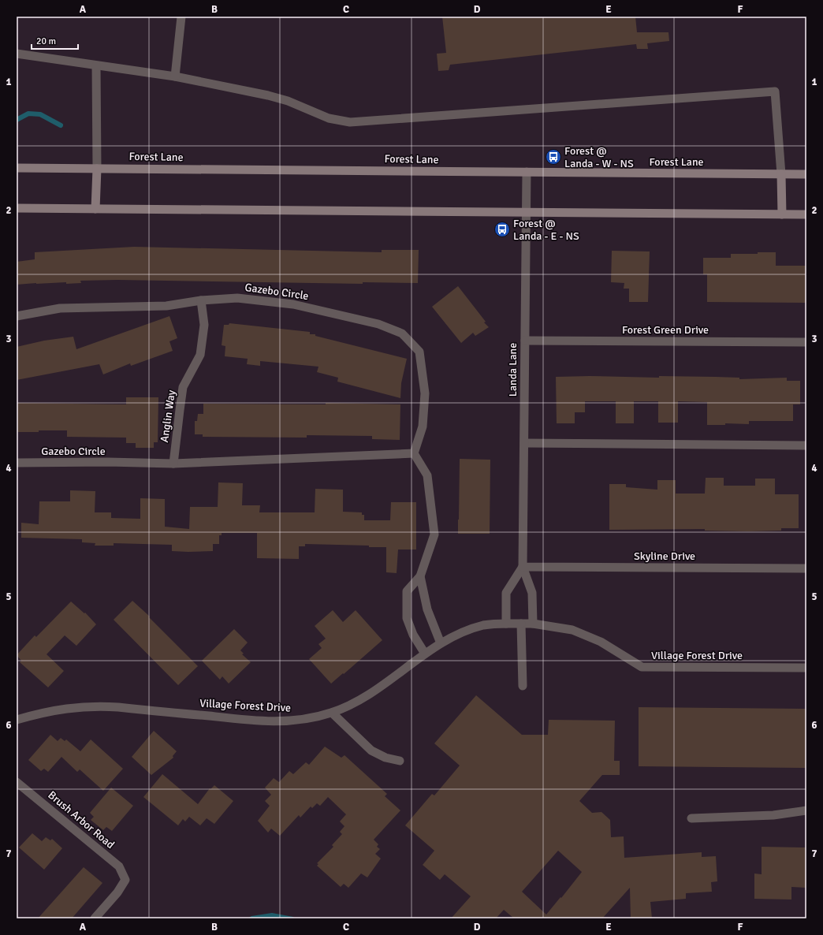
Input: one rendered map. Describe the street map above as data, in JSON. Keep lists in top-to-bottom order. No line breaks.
{"streets":{"main road":["Forest Lane"],"street":["Gazebo Circle","Forest Green Drive","Landa Lane","Anglin Way","Skyline Drive","Village Forest Drive","Brush Arbor Road"]},"crossings":[["Forest Lane","Landa Lane"],["Gazebo Circle","Anglin Way"],["Forest Green Drive","Landa Lane"],["Landa Lane","Skyline Drive"]],"places":{"bus stop":["Forest @ Landa - W - NS","Forest @ Landa - E - NS"]},"scale_bar":"20 m","grid":{"columns":["A","B","C","D","E","F"],"rows":["1","2","3","4","5","6","7"]}}
